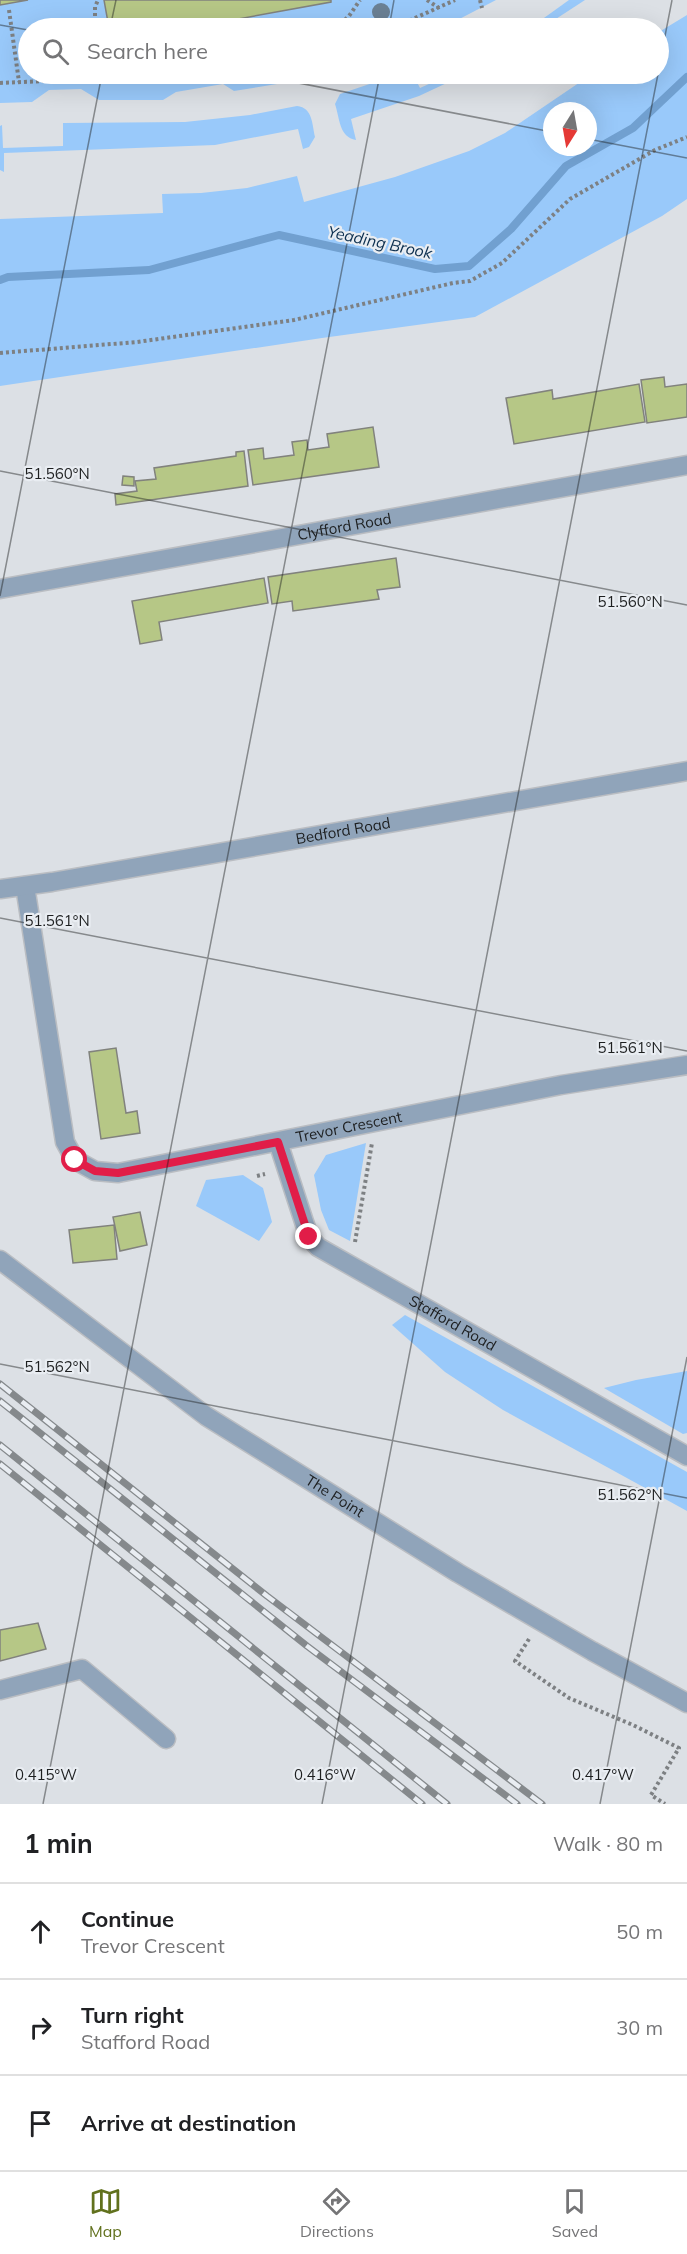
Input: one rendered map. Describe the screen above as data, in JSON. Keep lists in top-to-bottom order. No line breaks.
{"streets":{"street":["Clyfford Road","Bedford Road","Trevor Crescent","Stafford Road","The Point"]},"crossings":[["Bedford Road","Trevor Crescent"],["Trevor Crescent","Stafford Road"]],"water":["Yeading Brook"],"north":"bottom","page":{"search":"Search here","heading":["1 min","Walk · 80 m"],"list":[["Continue","Trevor Crescent","50 m"],["Turn right","Stafford Road","30 m"],"Arrive at destination"],"nav":["Map","Directions","Saved"]},"coordinates":["51.560°N","51.561°N","51.562°N","0.415°W","0.416°W","0.417°W"]}
